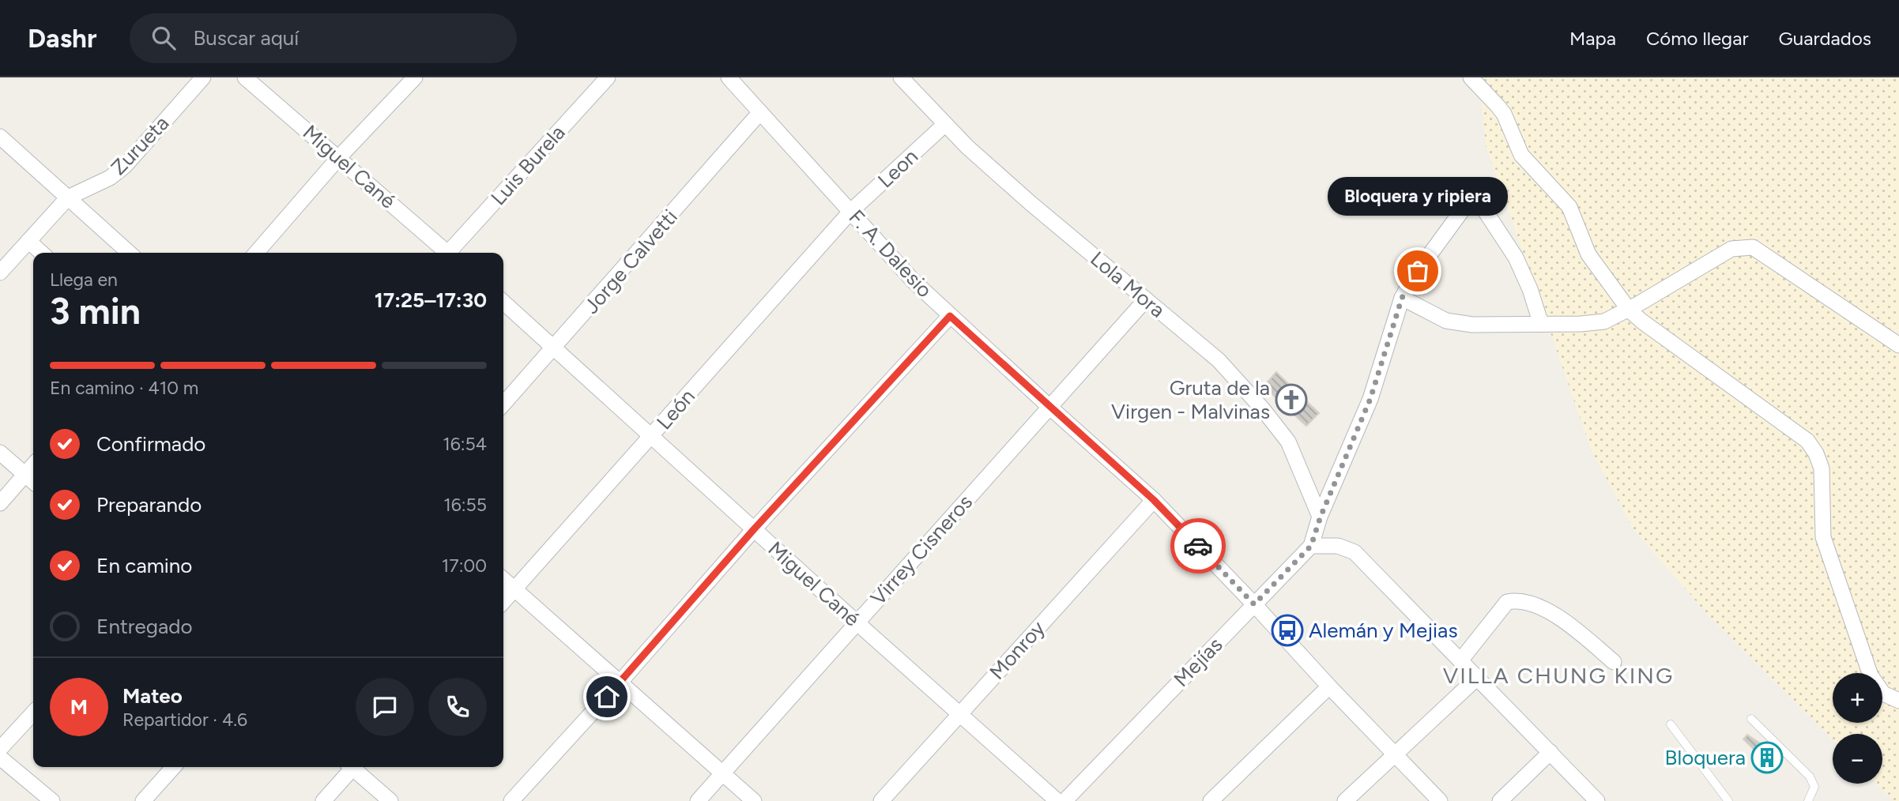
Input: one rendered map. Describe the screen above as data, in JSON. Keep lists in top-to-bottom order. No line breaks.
{"streets":{"street":["Zurueta","Luis Burela","Miguel Cané","Leon","F. A. Dalesio","Jorge Calvetti","Lola Mora","León","Virrey Cisneros","Monroy","Mejías"]},"crossings":[["Miguel Cané","Jorge Calvetti"],["Miguel Cané","León"],["Miguel Cané","Virrey Cisneros"],["Miguel Cané","Monroy"],["Leon","F. A. Dalesio"],["Leon","Lola Mora"],["Leon","León"],["F. A. Dalesio","Jorge Calvetti"],["F. A. Dalesio","León"],["F. A. Dalesio","Virrey Cisneros"],["F. A. Dalesio","Monroy"],["F. A. Dalesio","Mejías"],["Lola Mora","Virrey Cisneros"],["Lola Mora","Mejías"]],"districts":["VILLA CHUNG KING"],"places":{"other":["Bloquera y ripiera"],"church":["Gruta de la Virgen - Malvinas"],"bus stop":["Alemán y Mejias"],"building":["Bloquera"]},"page":{"header":"Dashr","search":"Buscar aquí","nav":["Mapa","Cómo llegar","Guardados"],"bubble":"Bloquera y ripiera","heading":["3 min","Llega en","17:25–17:30"],"panel":["Mateo","Repartidor · 4.6"],"bar":"En camino · 410 m","list":[["Confirmado","16:54"],["Preparando","16:55"],["En camino","17:00"],"Entregado"],"map_buttons":["+","−"],"round":"M"}}
